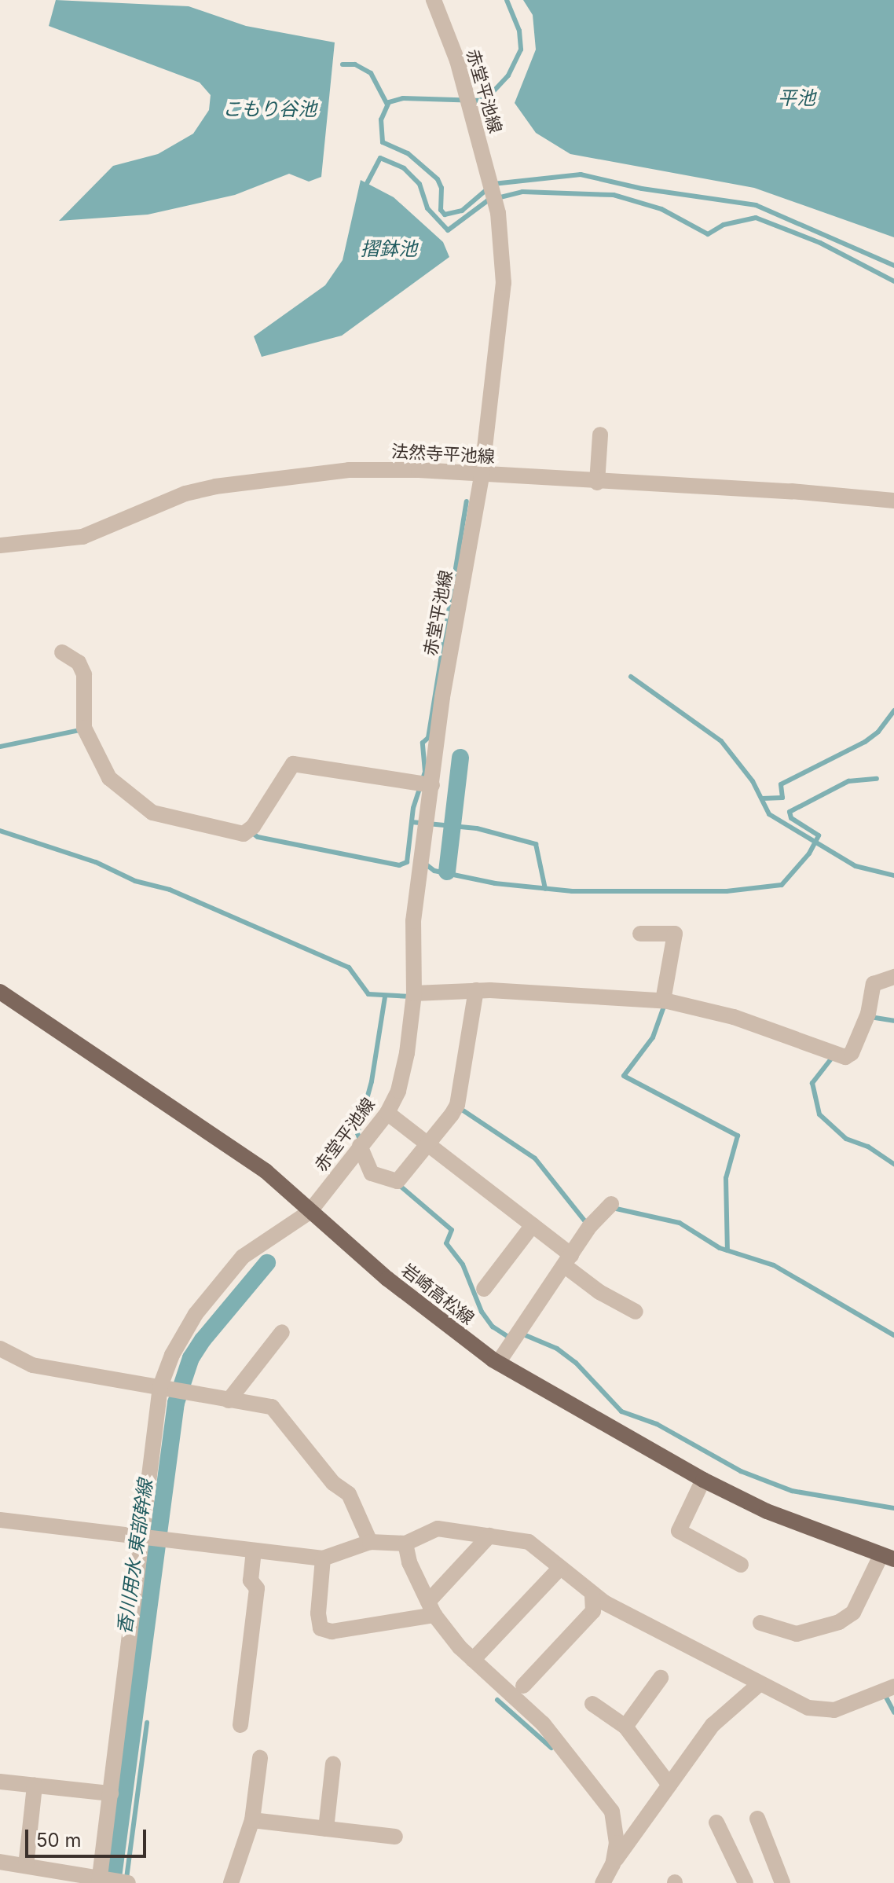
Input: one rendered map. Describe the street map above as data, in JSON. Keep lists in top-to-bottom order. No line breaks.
{"streets":{"main road":["岩崎高松線"],"street":["赤堂平池線","法然寺平池線"]},"crossings":[["赤堂平池線","法然寺平池線"],["赤堂平池線","岩崎高松線"]],"water":["平池","こもり谷池","摺鉢池","香川用水 東部幹線"],"scale_bar":"50 m"}
